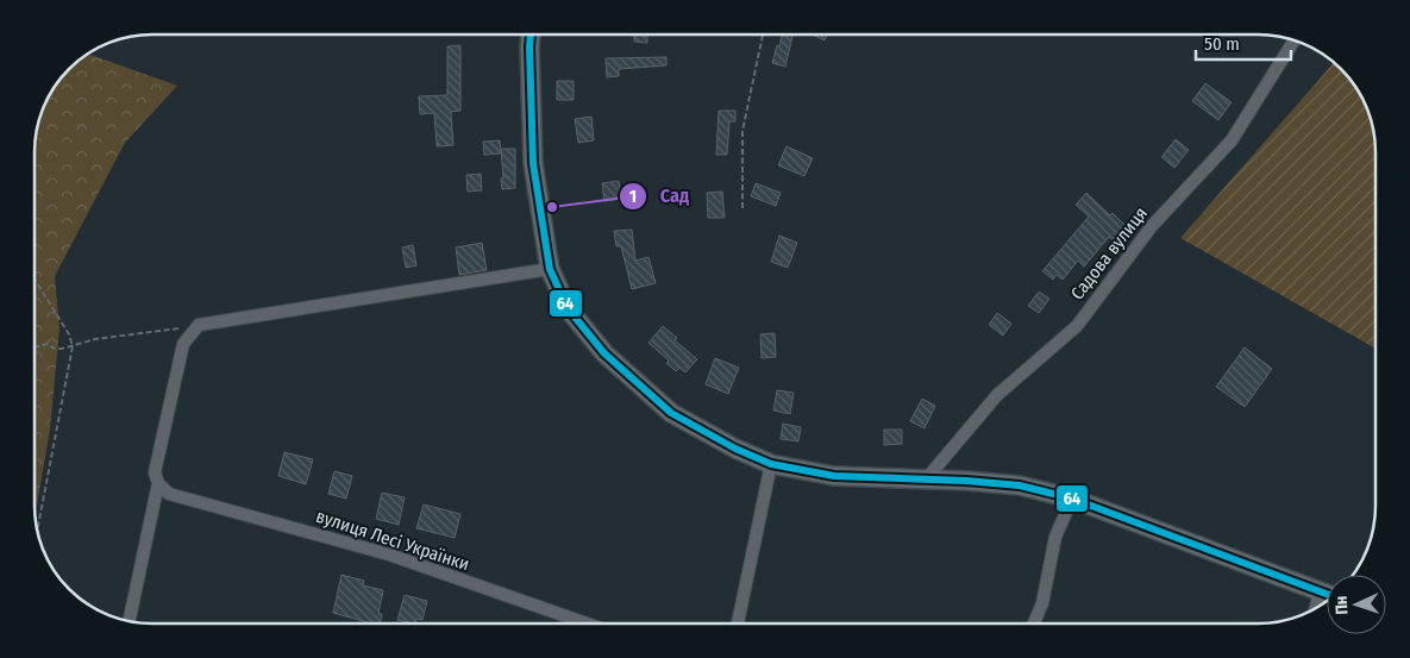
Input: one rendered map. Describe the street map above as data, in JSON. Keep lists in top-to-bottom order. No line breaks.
{"streets":{"street":["Садова вулиця","вулиця Лесі Українки"]},"places":["Сад"],"lines":["transit line 64"],"scale_bar":"50 m","north":"left"}
